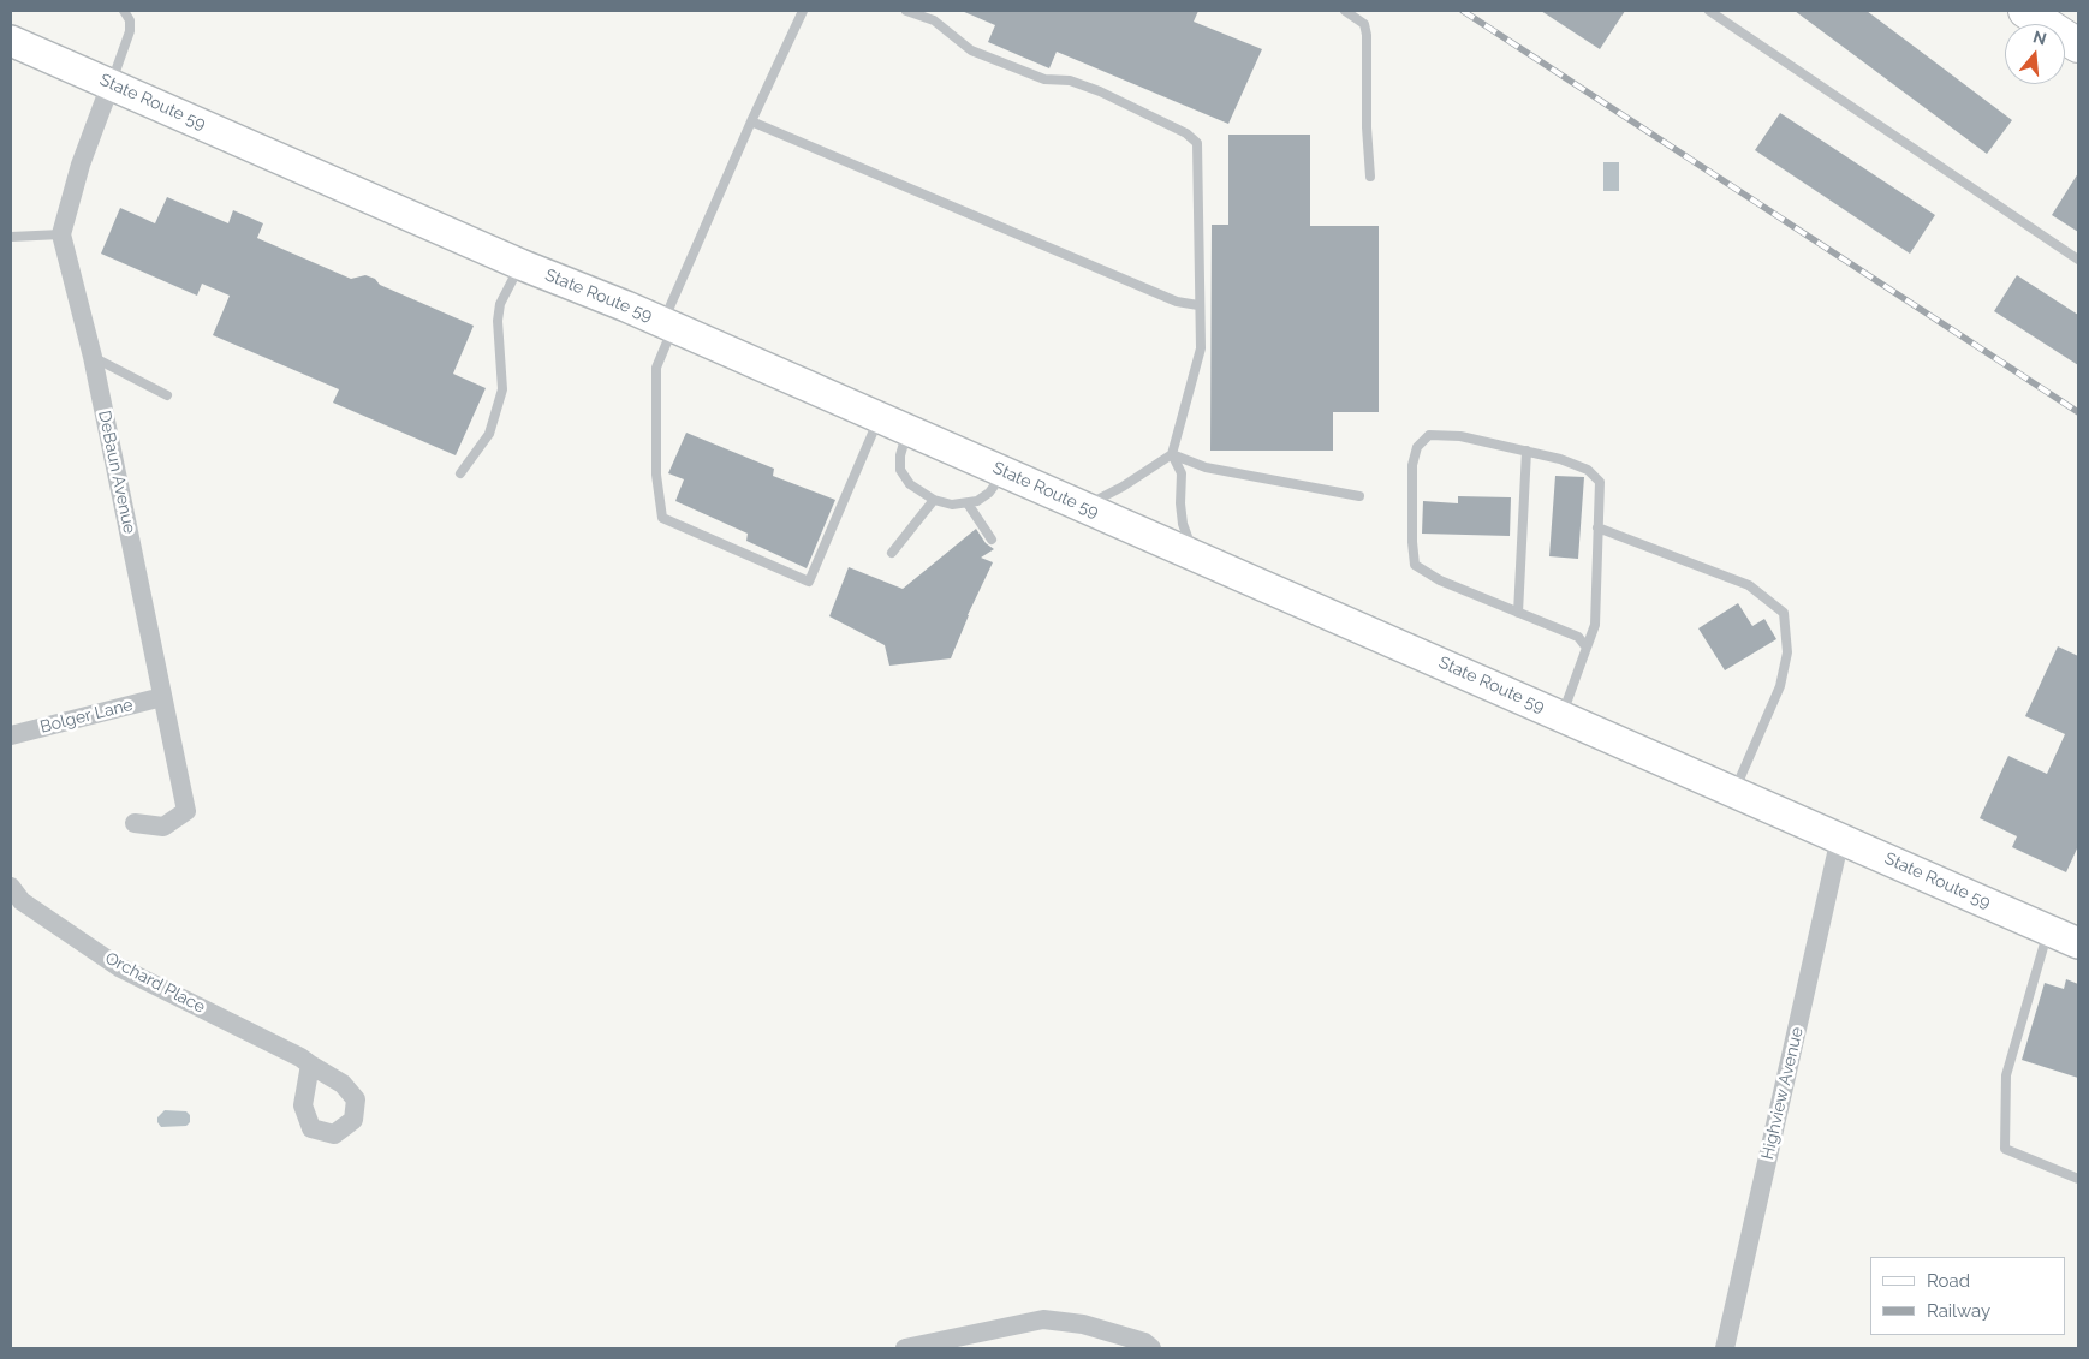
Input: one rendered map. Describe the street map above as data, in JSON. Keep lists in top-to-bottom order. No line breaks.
{"streets":{"main road":["State Route 59"],"street":["DeBaun Avenue","Bolger Lane","Orchard Place","Highview Avenue"]},"crossings":[["State Route 59","DeBaun Avenue"],["State Route 59","Highview Avenue"],["DeBaun Avenue","Bolger Lane"]],"legend":["Road","Railway"],"north":"top"}
